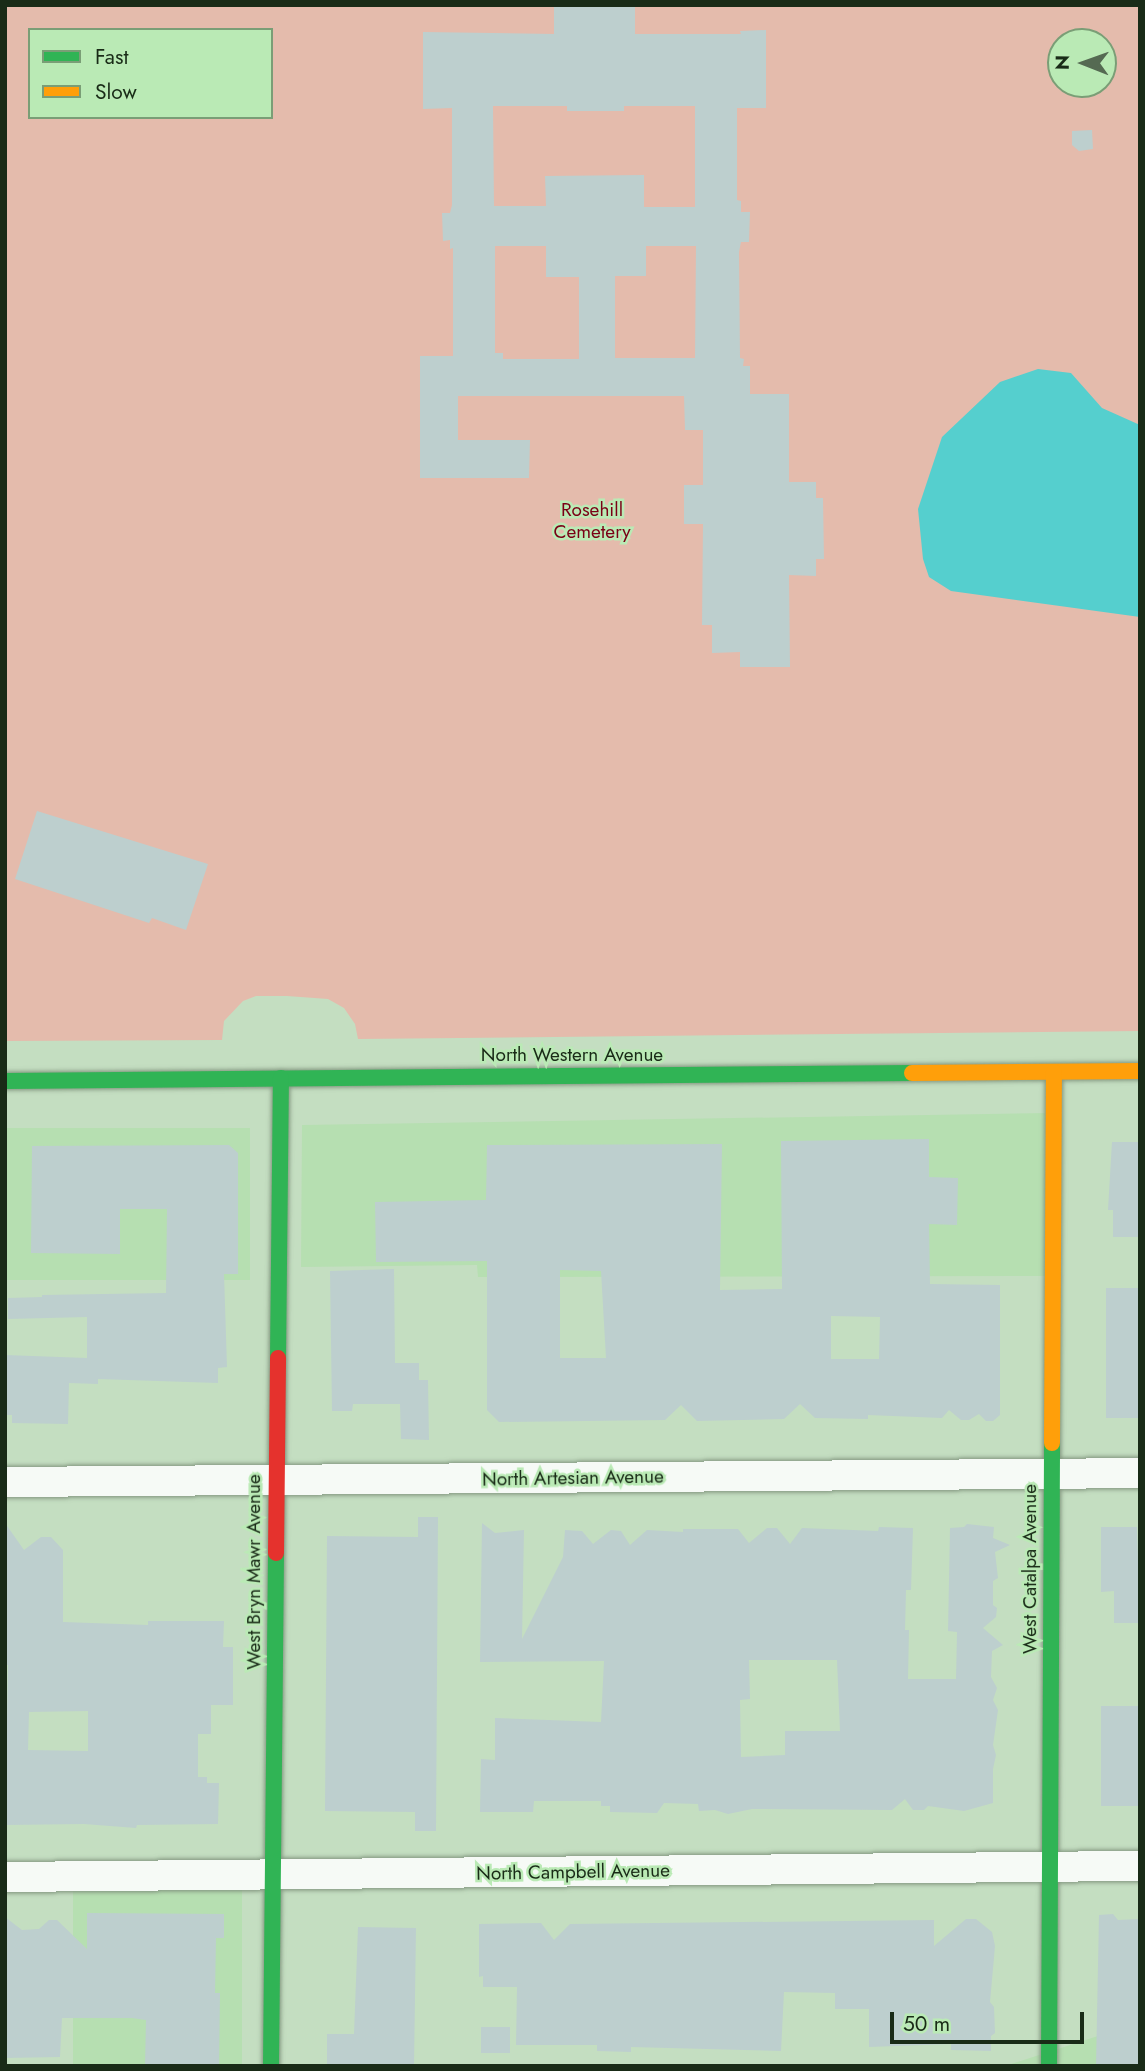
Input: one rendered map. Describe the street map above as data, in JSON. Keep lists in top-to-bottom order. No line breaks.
{"streets":{"street":["North Western Avenue","North Artesian Avenue","West Catalpa Avenue","West Bryn Mawr Avenue","North Campbell Avenue"]},"crossings":[["North Western Avenue","West Catalpa Avenue"],["North Western Avenue","West Bryn Mawr Avenue"],["North Artesian Avenue","West Catalpa Avenue"],["North Artesian Avenue","West Bryn Mawr Avenue"],["West Catalpa Avenue","North Campbell Avenue"],["West Bryn Mawr Avenue","North Campbell Avenue"]],"parks":["Rosehill Cemetery"],"legend":["Fast","Slow"],"scale_bar":"50 m","north":"left"}
